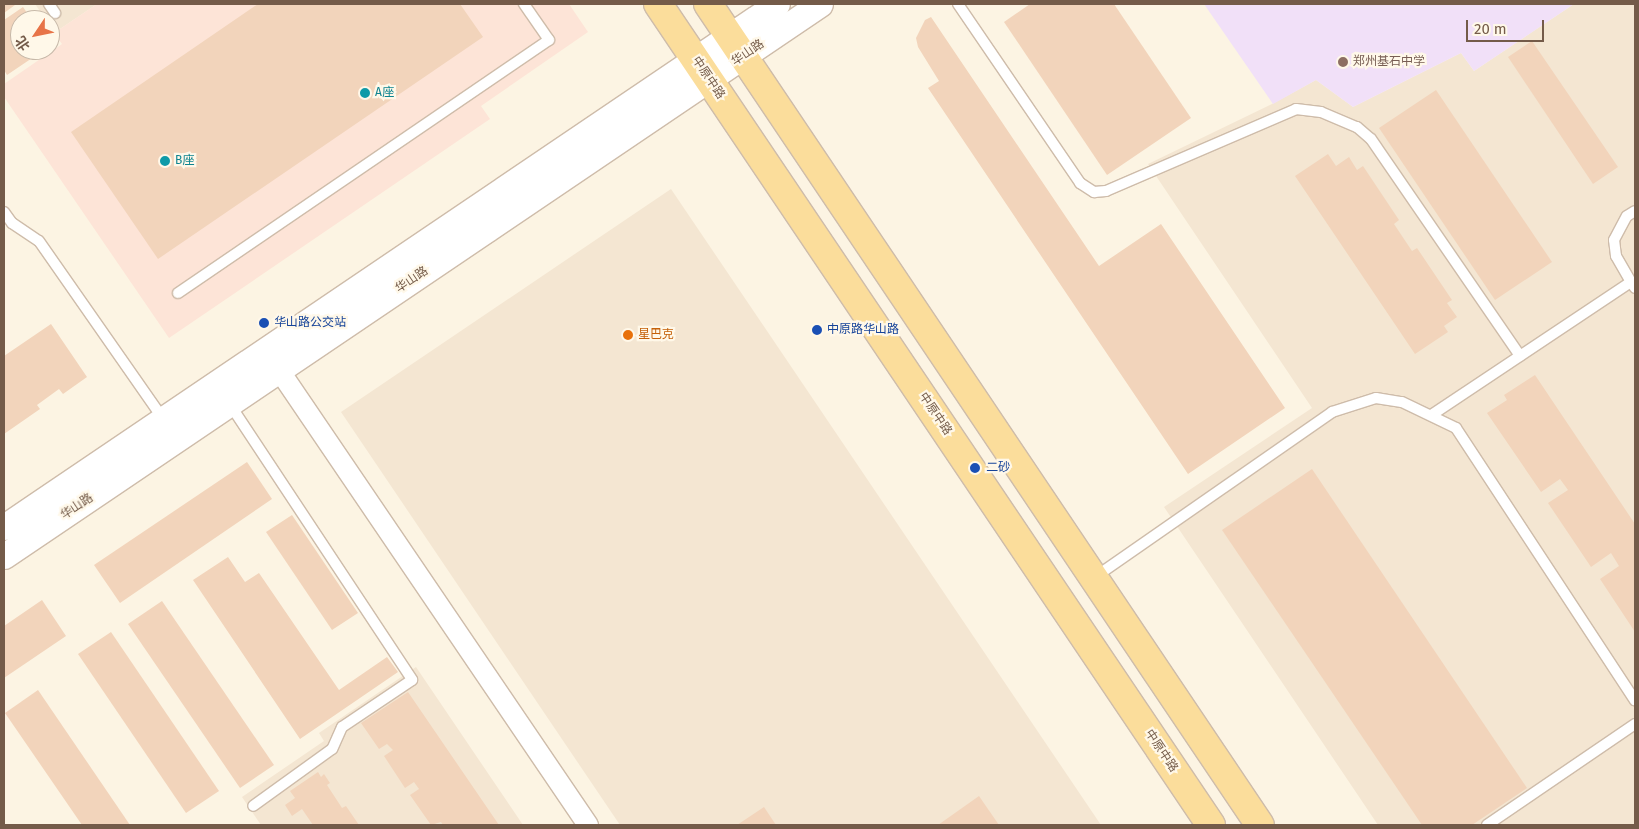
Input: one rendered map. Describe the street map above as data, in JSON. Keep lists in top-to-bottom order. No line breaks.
{"streets":{"main road":["中原中路"],"street":["华山路"]},"crossings":[["华山路","中原中路"]],"places":["郑州基石中学","A座","B座","华山路公交站","中原路华山路","星巴克","二砂"],"scale_bar":"20 m","north":"bottom left"}
